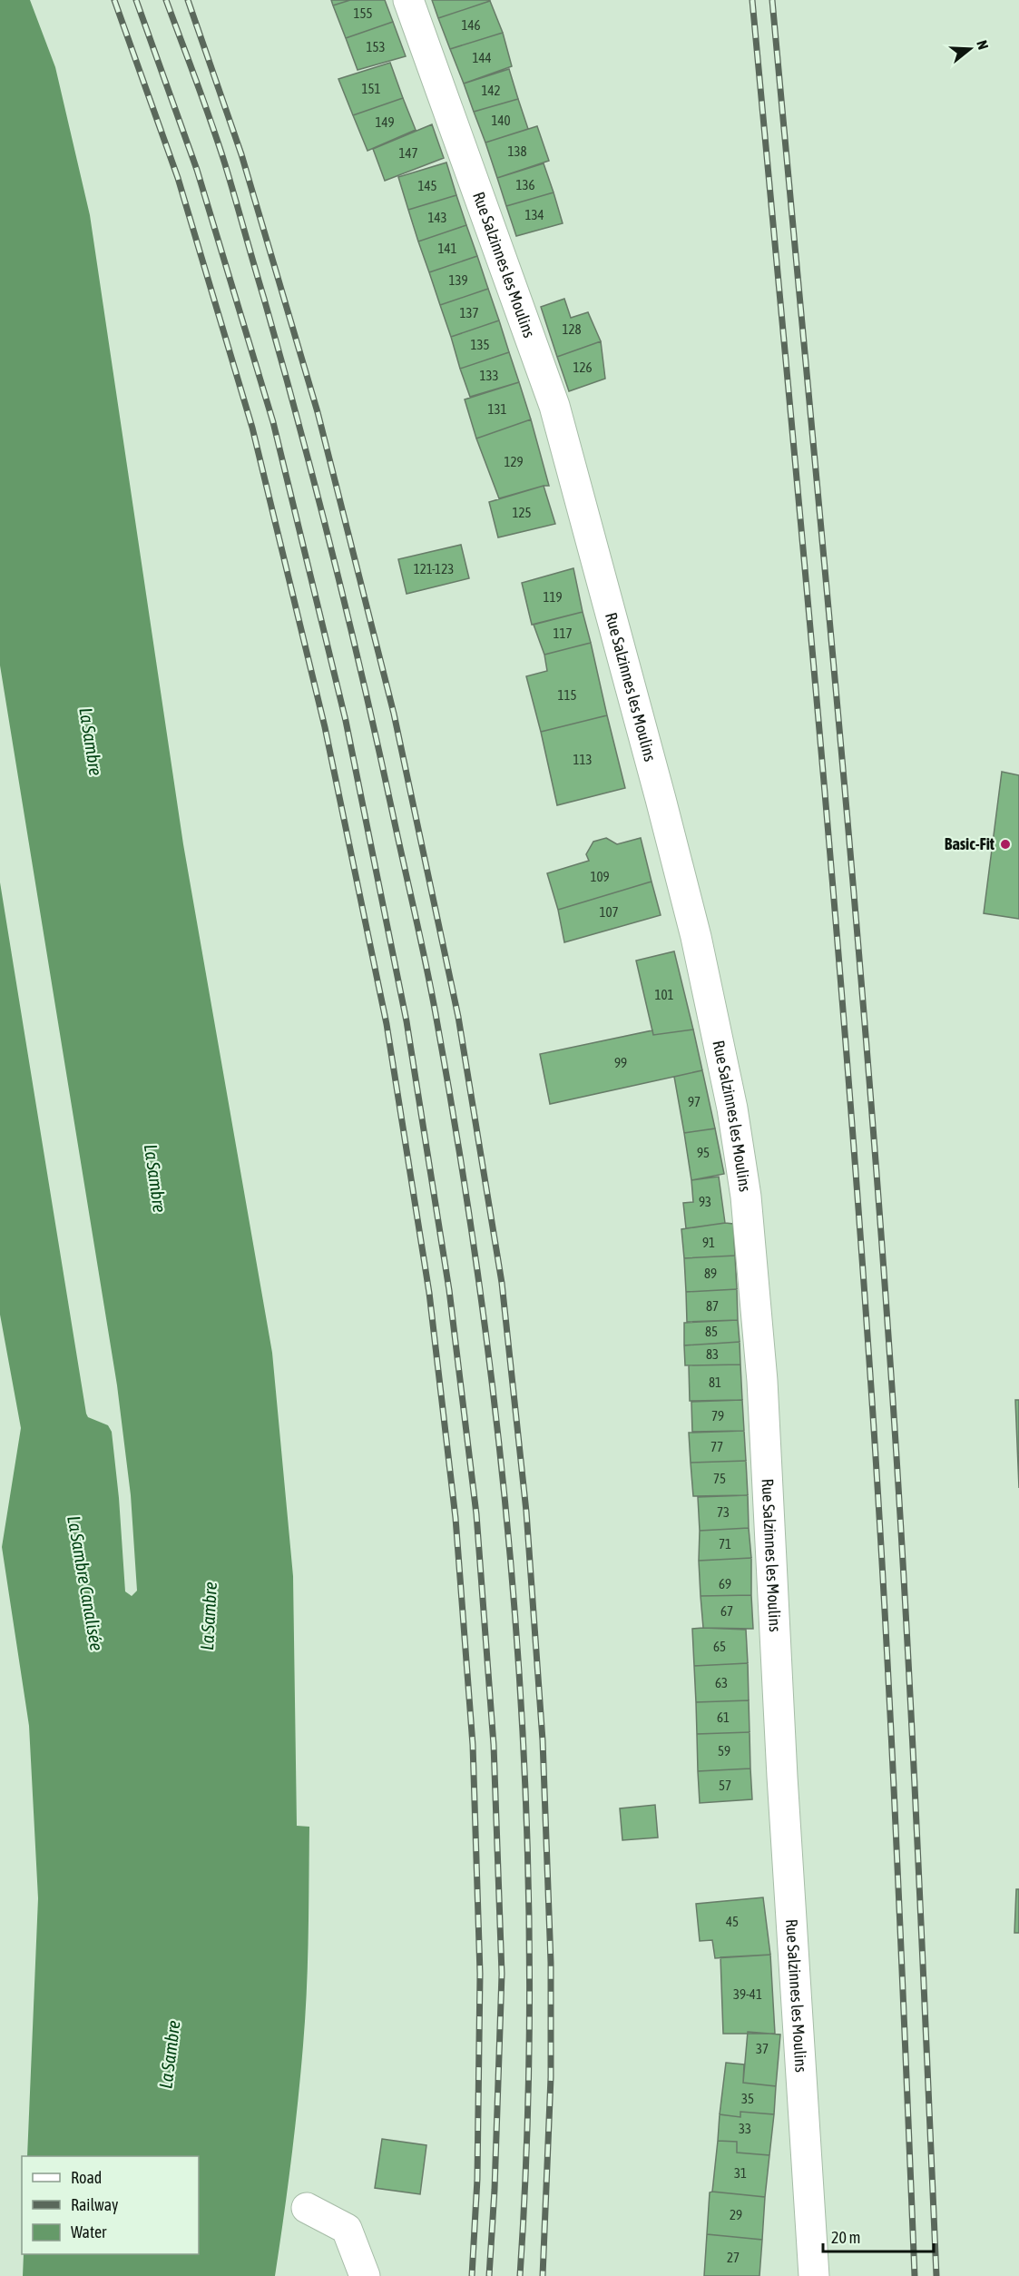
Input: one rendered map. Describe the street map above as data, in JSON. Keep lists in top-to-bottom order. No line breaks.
{"streets":{"street":["Rue Salzinnes les Moulins"]},"water":["La Sambre","La Sambre Canalisée"],"places":["Basic-Fit"],"house_numbers":["155","146","153","144","151","142","140","149","138","147","136","145","134","143","141","139","137","128","135","126","133","131","129","125","121-123","119","117","115","113","109","107","101","99","97","95","93","91","89","87","85","83","81","79","77","75","73","71","69","67","65","63","61","59","57","45","39-41","37","35","33","31","29","27"],"legend":["Road","Railway","Water"],"scale_bar":"20 m","north":"right"}
